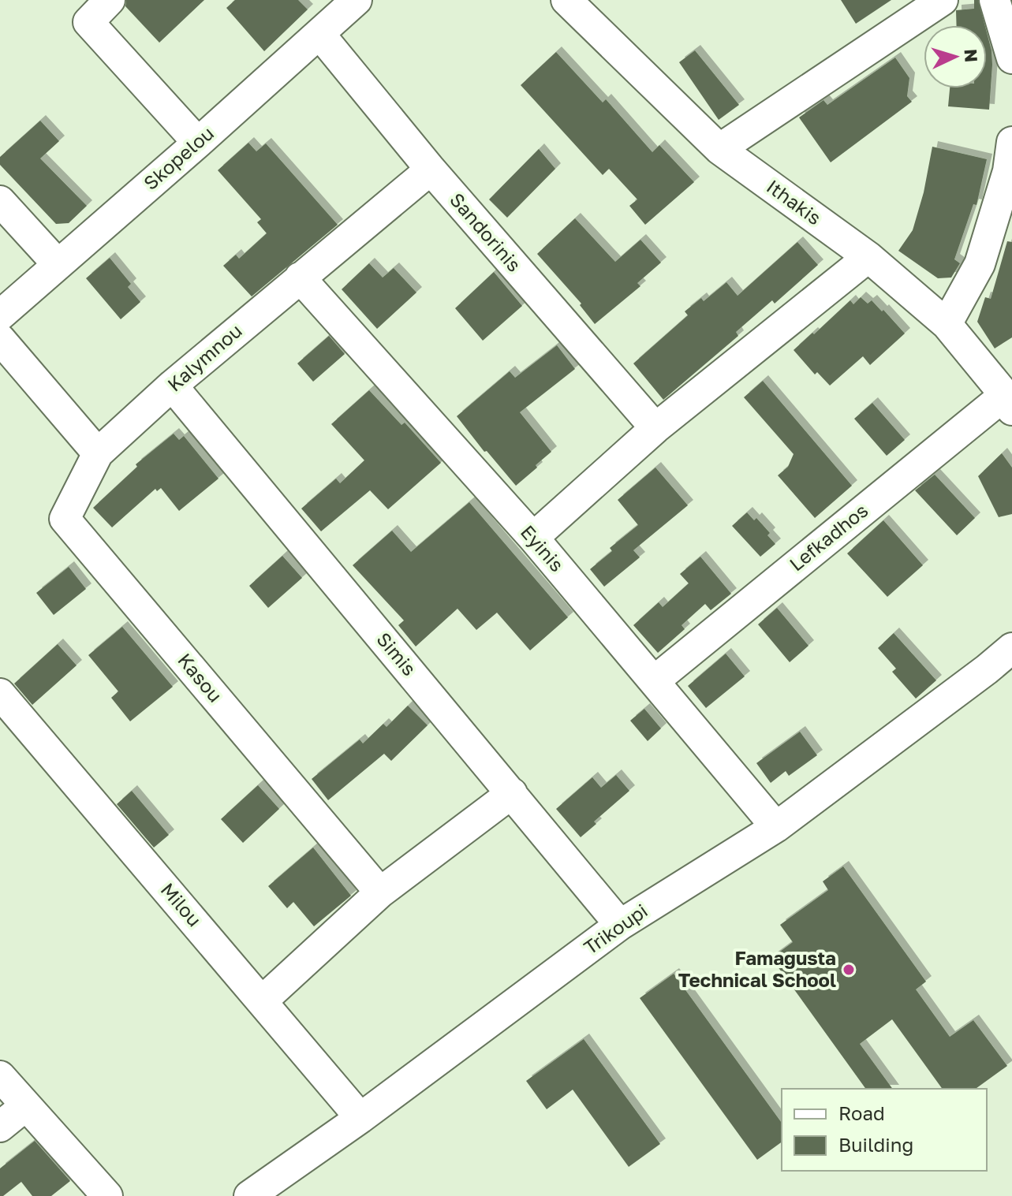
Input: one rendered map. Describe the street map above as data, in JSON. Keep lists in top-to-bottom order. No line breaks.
{"streets":{"street":["Skopelou","Ithakis","Sandorinis","Kalymnou","Lefkadhos","Eyinis","Simis","Kasou","Milou","Trikoupi"]},"crossings":[["Skopelou","Sandorinis"],["Ithakis","Lefkadhos"],["Sandorinis","Kalymnou"],["Kalymnou","Eyinis"],["Kalymnou","Simis"],["Kalymnou","Kasou"],["Lefkadhos","Eyinis"],["Eyinis","Trikoupi"],["Simis","Trikoupi"],["Milou","Trikoupi"]],"places":["Famagusta Technical School"],"legend":["Road","Building"],"north":"right"}
